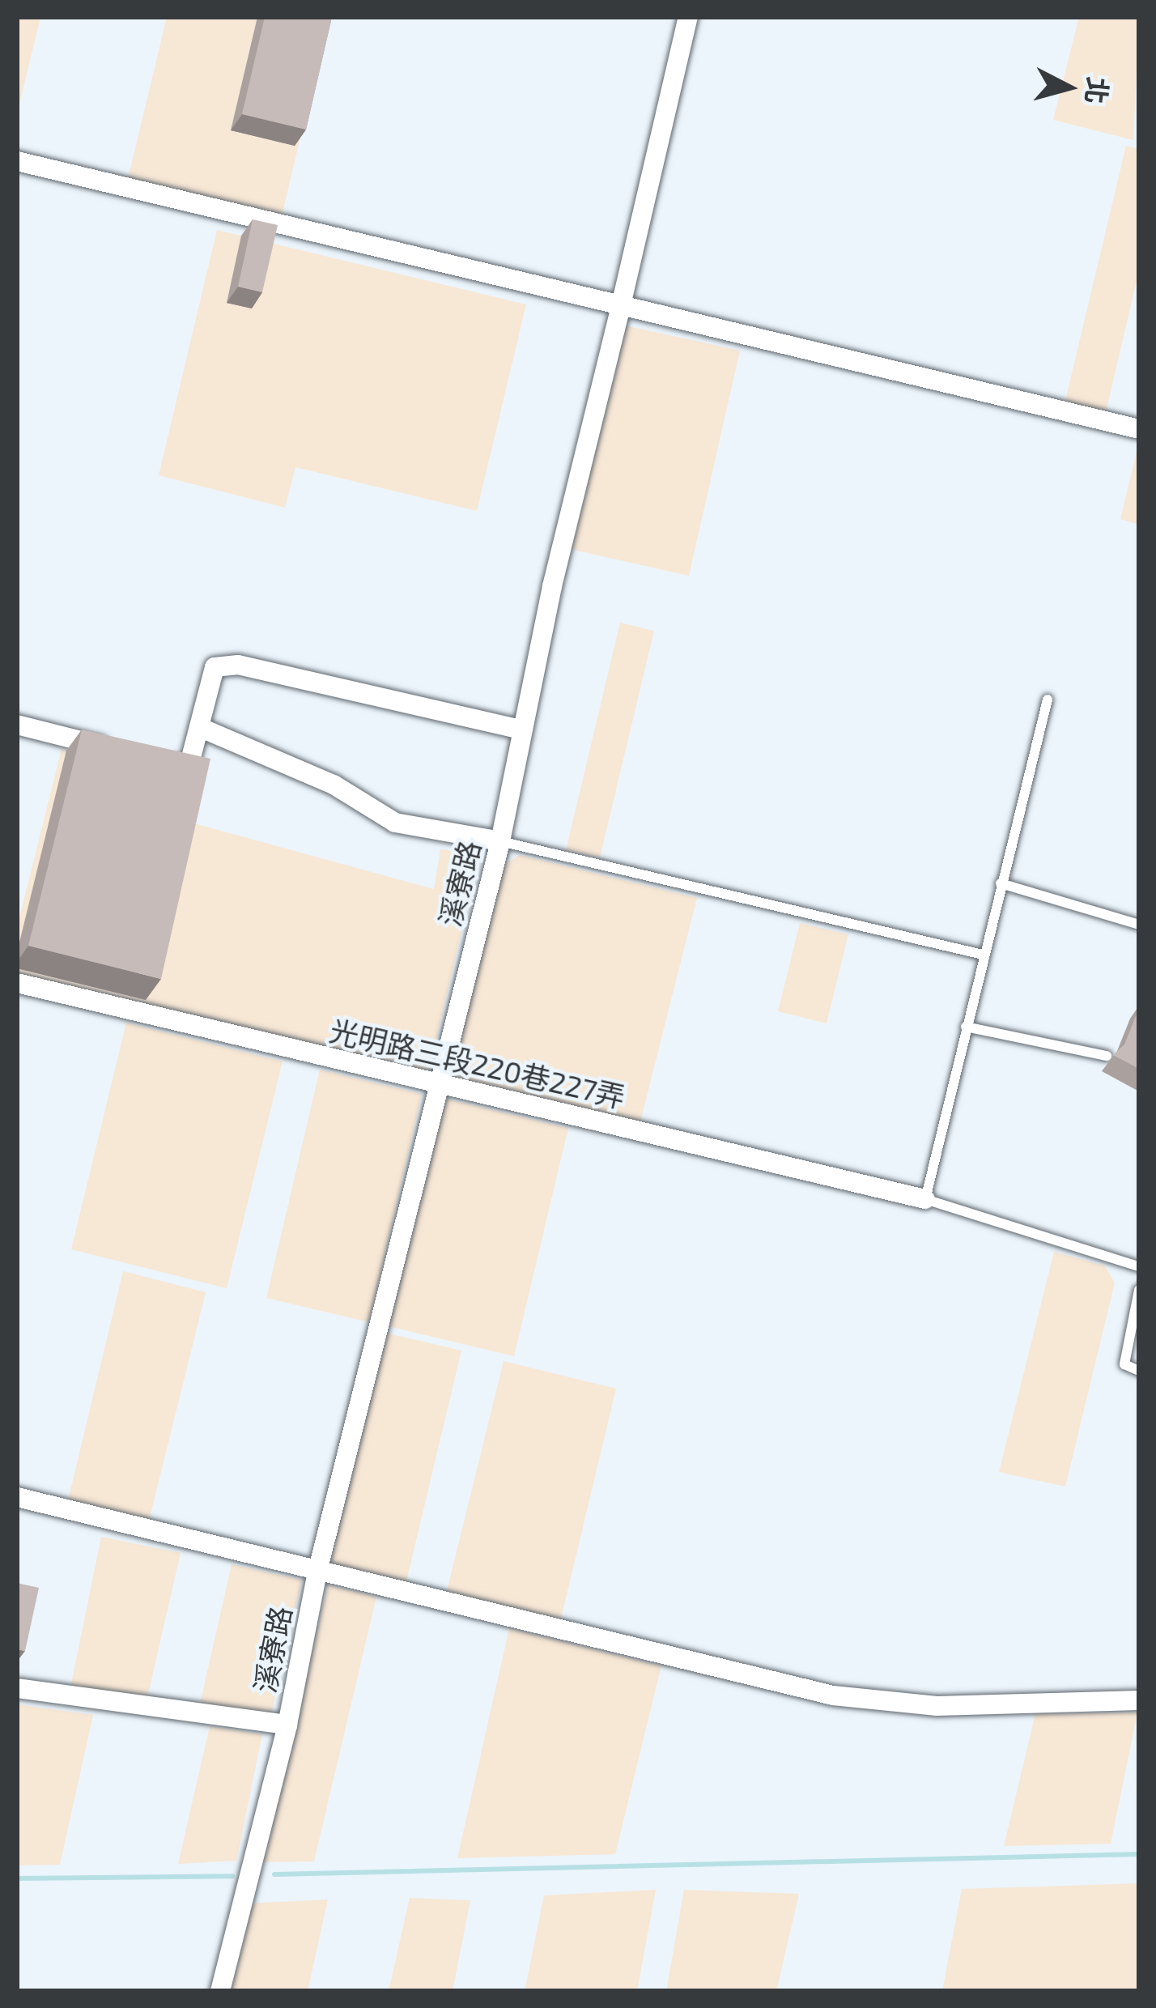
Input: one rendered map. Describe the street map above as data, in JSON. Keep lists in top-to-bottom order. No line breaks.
{"streets":{"street":["溪寮路","光明路三段220巷227弄"]},"crossings":[["溪寮路","光明路三段220巷227弄"]],"north":"right"}
